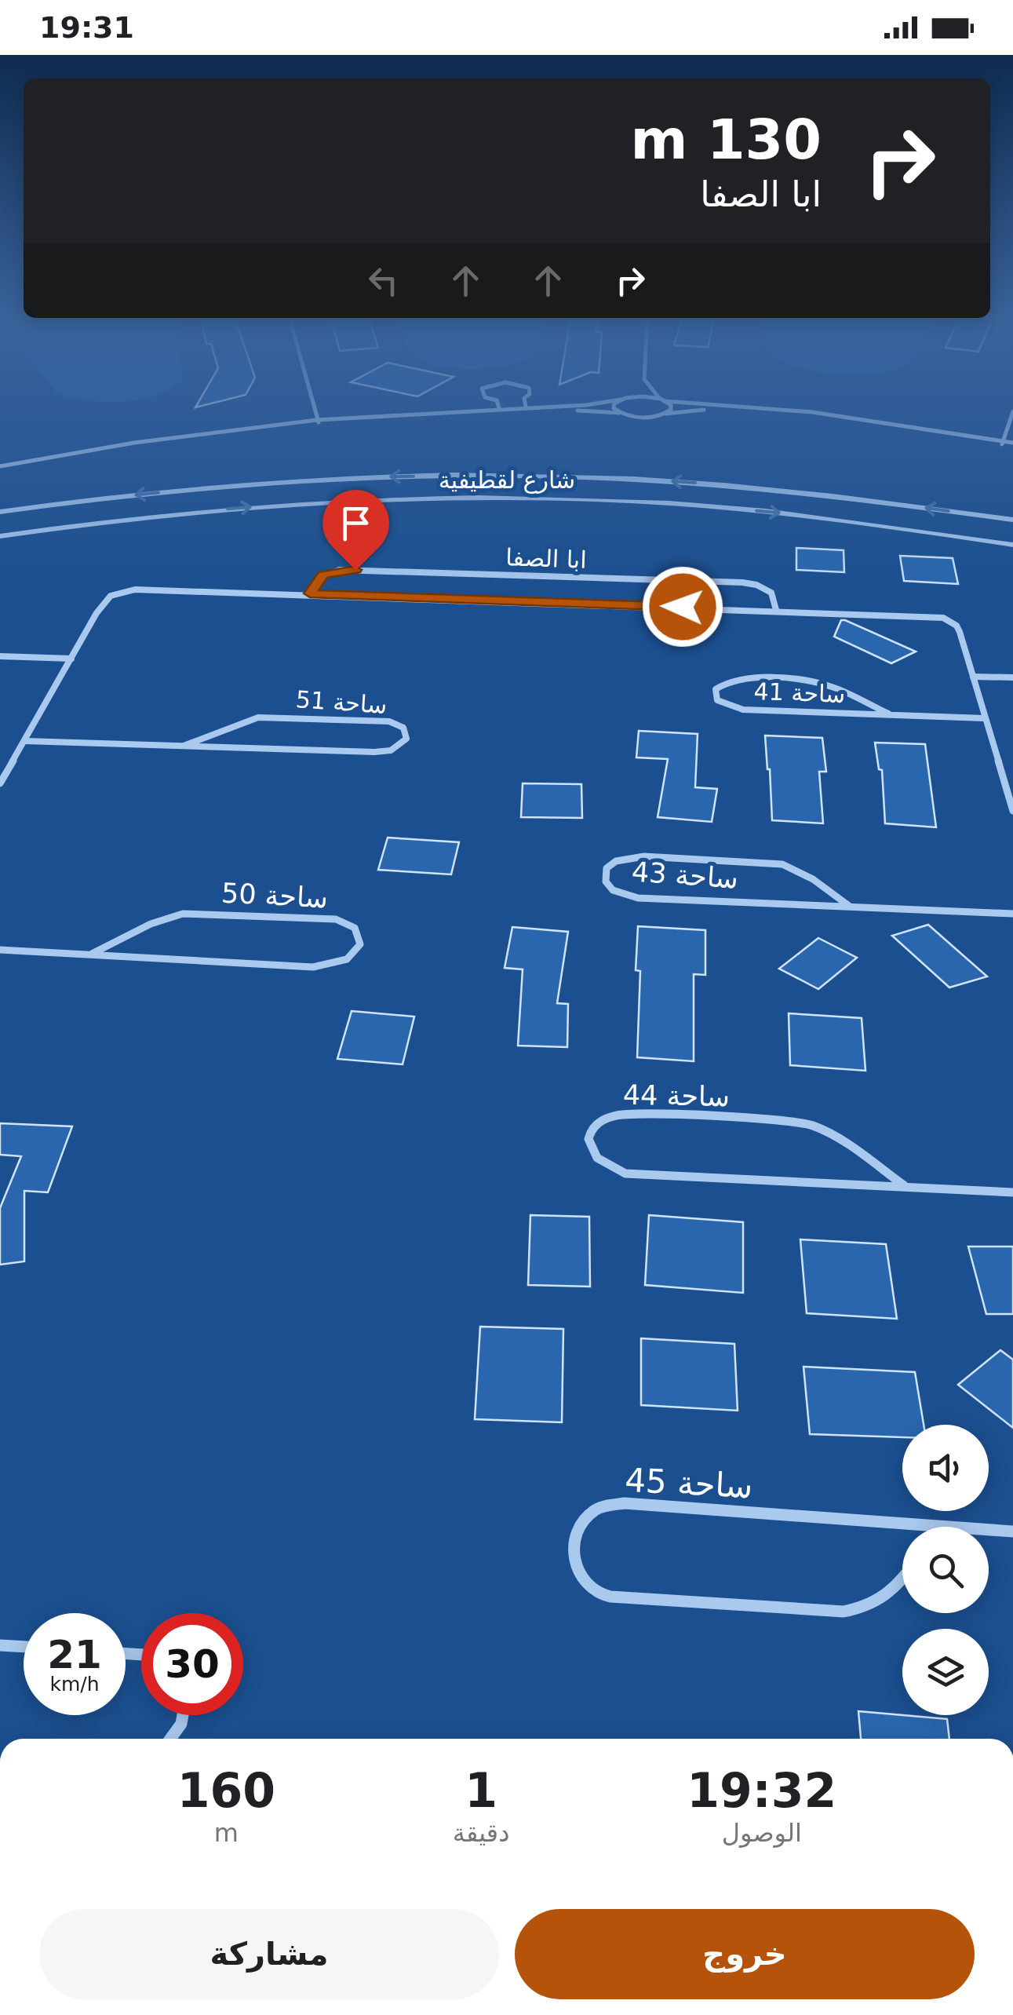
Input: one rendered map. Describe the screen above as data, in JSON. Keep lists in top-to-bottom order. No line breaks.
{"streets":{"street":["شارع لقطيفية","ابا الصفا","ساحة 41","ساحة 51","ساحة 43","ساحة 50","ساحة 44","ساحة 45"]},"crossings":[["ابا الصفا","ساحة 41"],["ابا الصفا","ساحة 51"]],"page":{"status":"19:31","turn":["130 m","ابا الصفا"],"speed":"21 km/h","limit":"30","eta":["19:32","الوصول","1","دقيقة","160","m"],"buttons":["خروج","مشاركة"]}}
